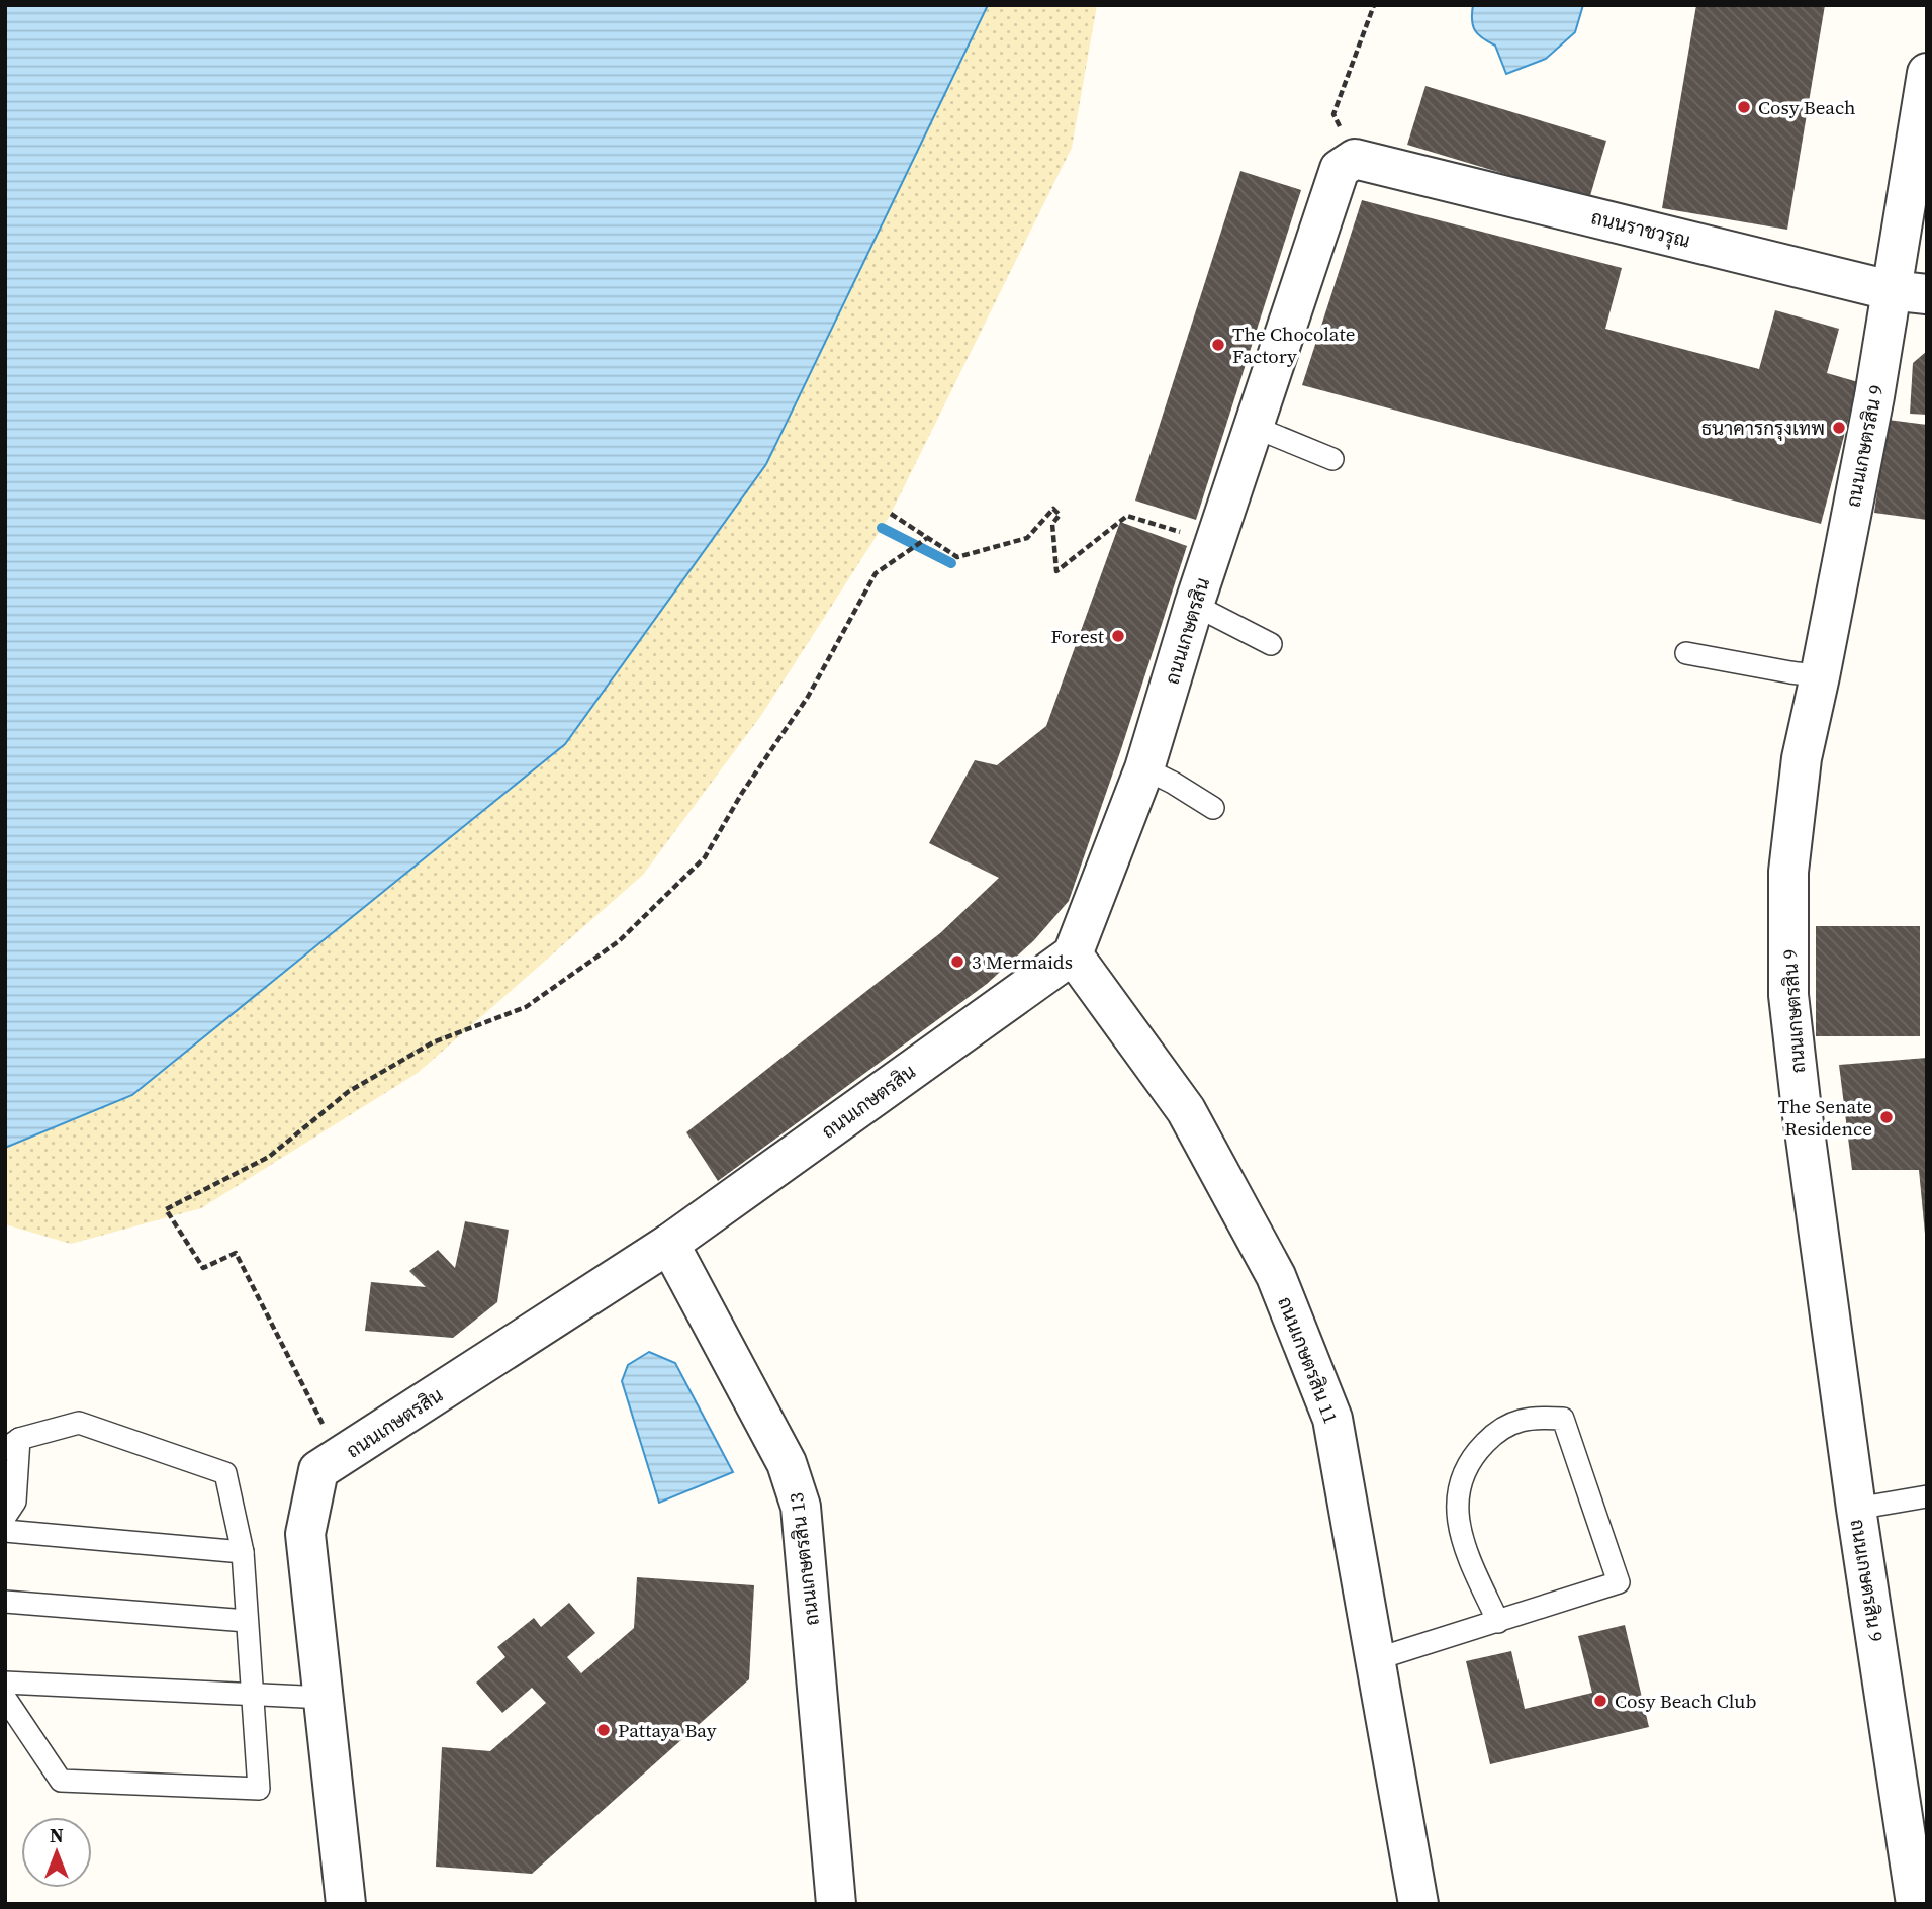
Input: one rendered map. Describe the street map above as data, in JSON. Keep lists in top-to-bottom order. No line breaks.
{"streets":{"street":["ถนนราชวรุณ","ถนนเกษตรสิน 9","ถนนเกษตรสิน","ถนนเกษตรสิน 11","ถนนเกษตรสิน 13"]},"crossings":[["ถนนราชวรุณ","ถนนเกษตรสิน 9"],["ถนนราชวรุณ","ถนนเกษตรสิน"],["ถนนเกษตรสิน","ถนนเกษตรสิน 11"],["ถนนเกษตรสิน","ถนนเกษตรสิน 13"]],"places":["Cosy Beach","The Chocolate Factory","ธนาคารกรุงเทพ","Forest","3 Mermaids","The Senate Residence","Cosy Beach Club","Pattaya Bay"],"north":"top"}
